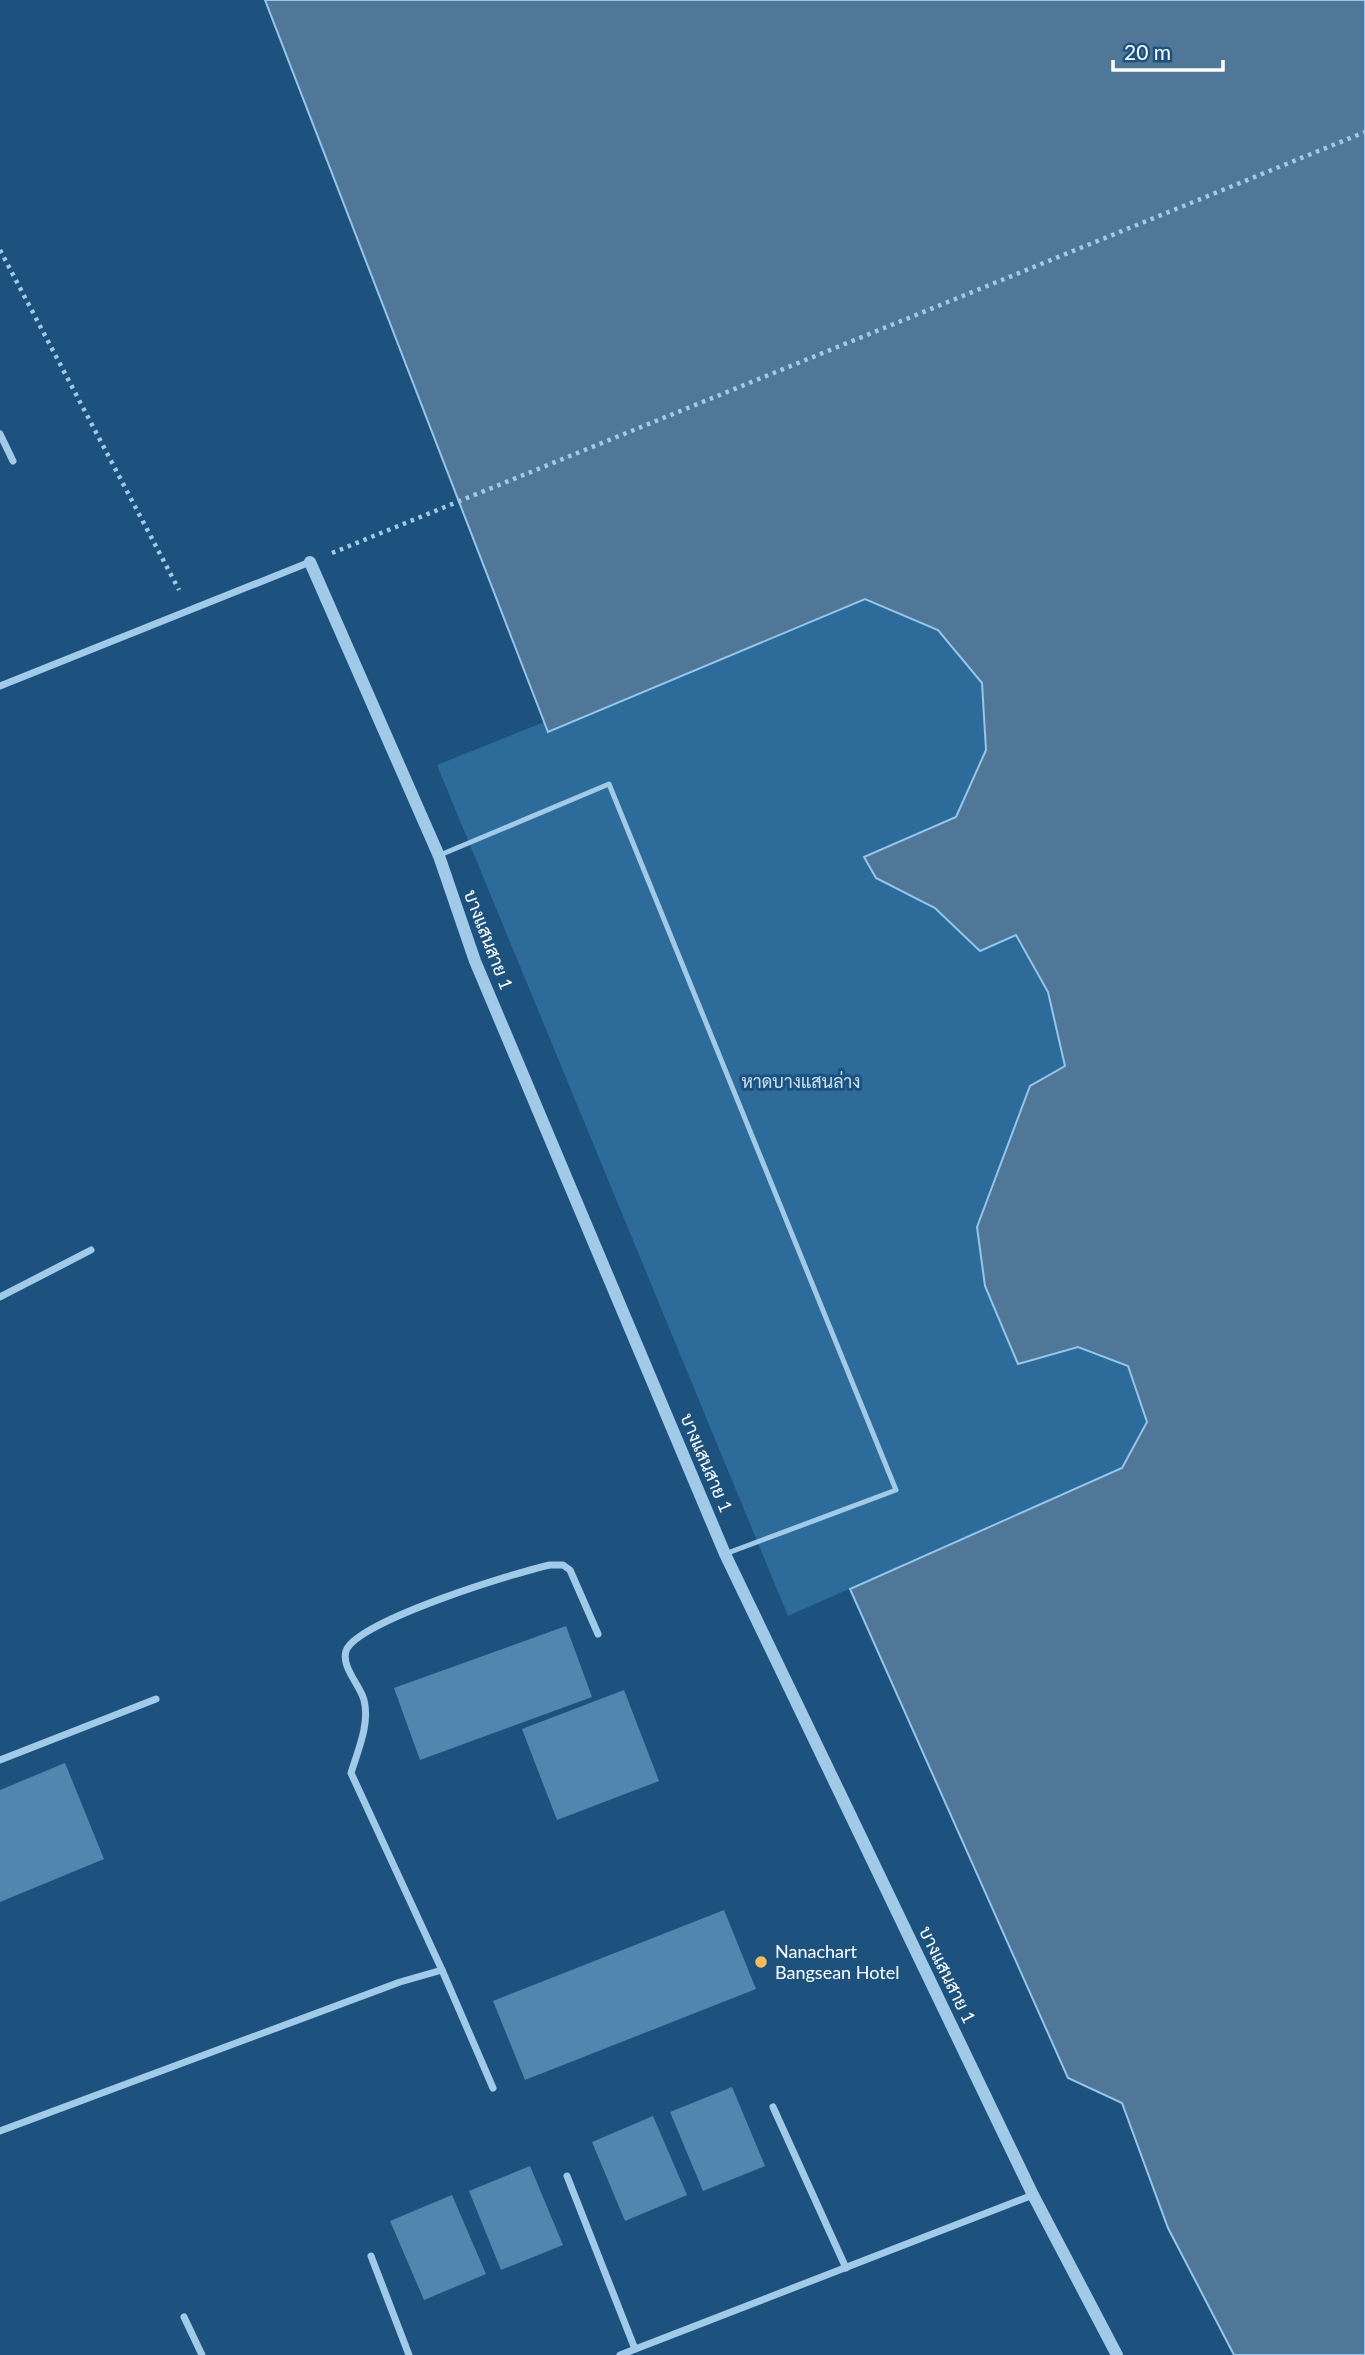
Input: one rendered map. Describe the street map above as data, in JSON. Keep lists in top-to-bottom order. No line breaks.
{"streets":{"street":["บางแสนสาย 1"]},"parks":["หาดบางแสนล่าง"],"places":["Nanachart Bangsean Hotel"],"scale_bar":"20 m"}
